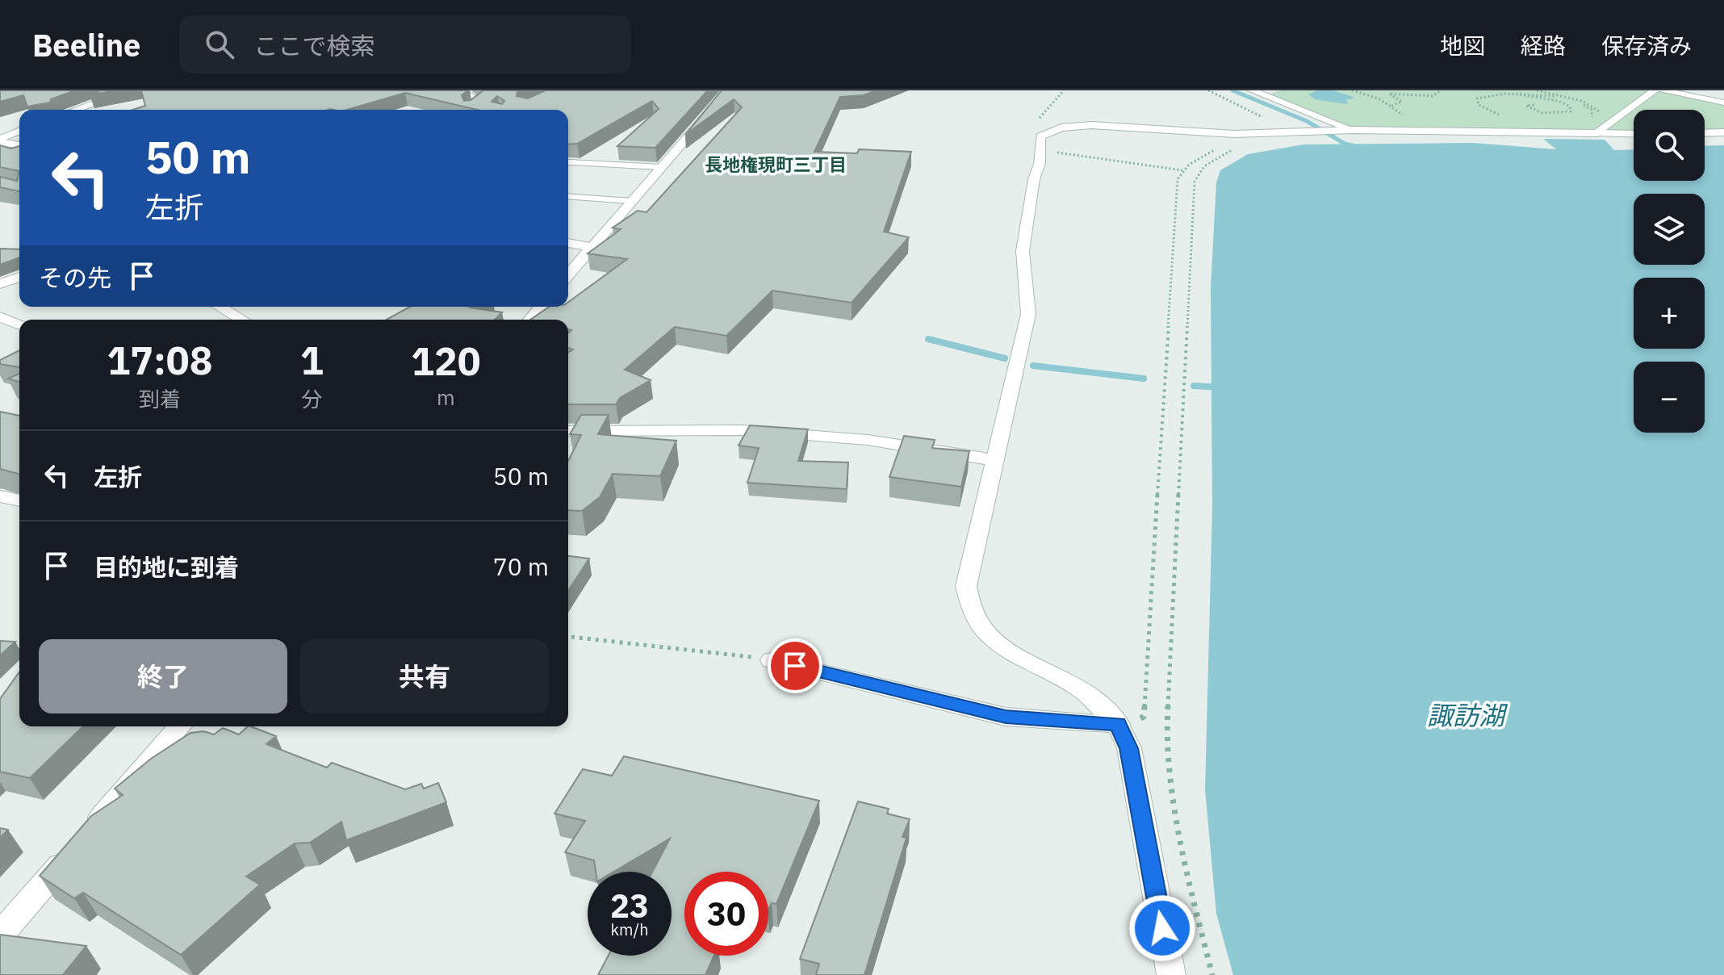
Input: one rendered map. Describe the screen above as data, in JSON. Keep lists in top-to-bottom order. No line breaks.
{"districts":["長地権現町三丁目"],"water":["諏訪湖"],"page":{"header":"Beeline","search":"ここで検索","nav":["地図","経路","保存済み"],"map_buttons":["+","−"],"turn":["50 m","左折"],"then":"その先","eta":["17:08","到着","1","分","120","m"],"list":[{"name":"左折","value":"50 m"},{"name":"目的地に到着","value":"70 m"}],"buttons":["終了","共有"],"speed":"23 km/h","limit":"30"}}
